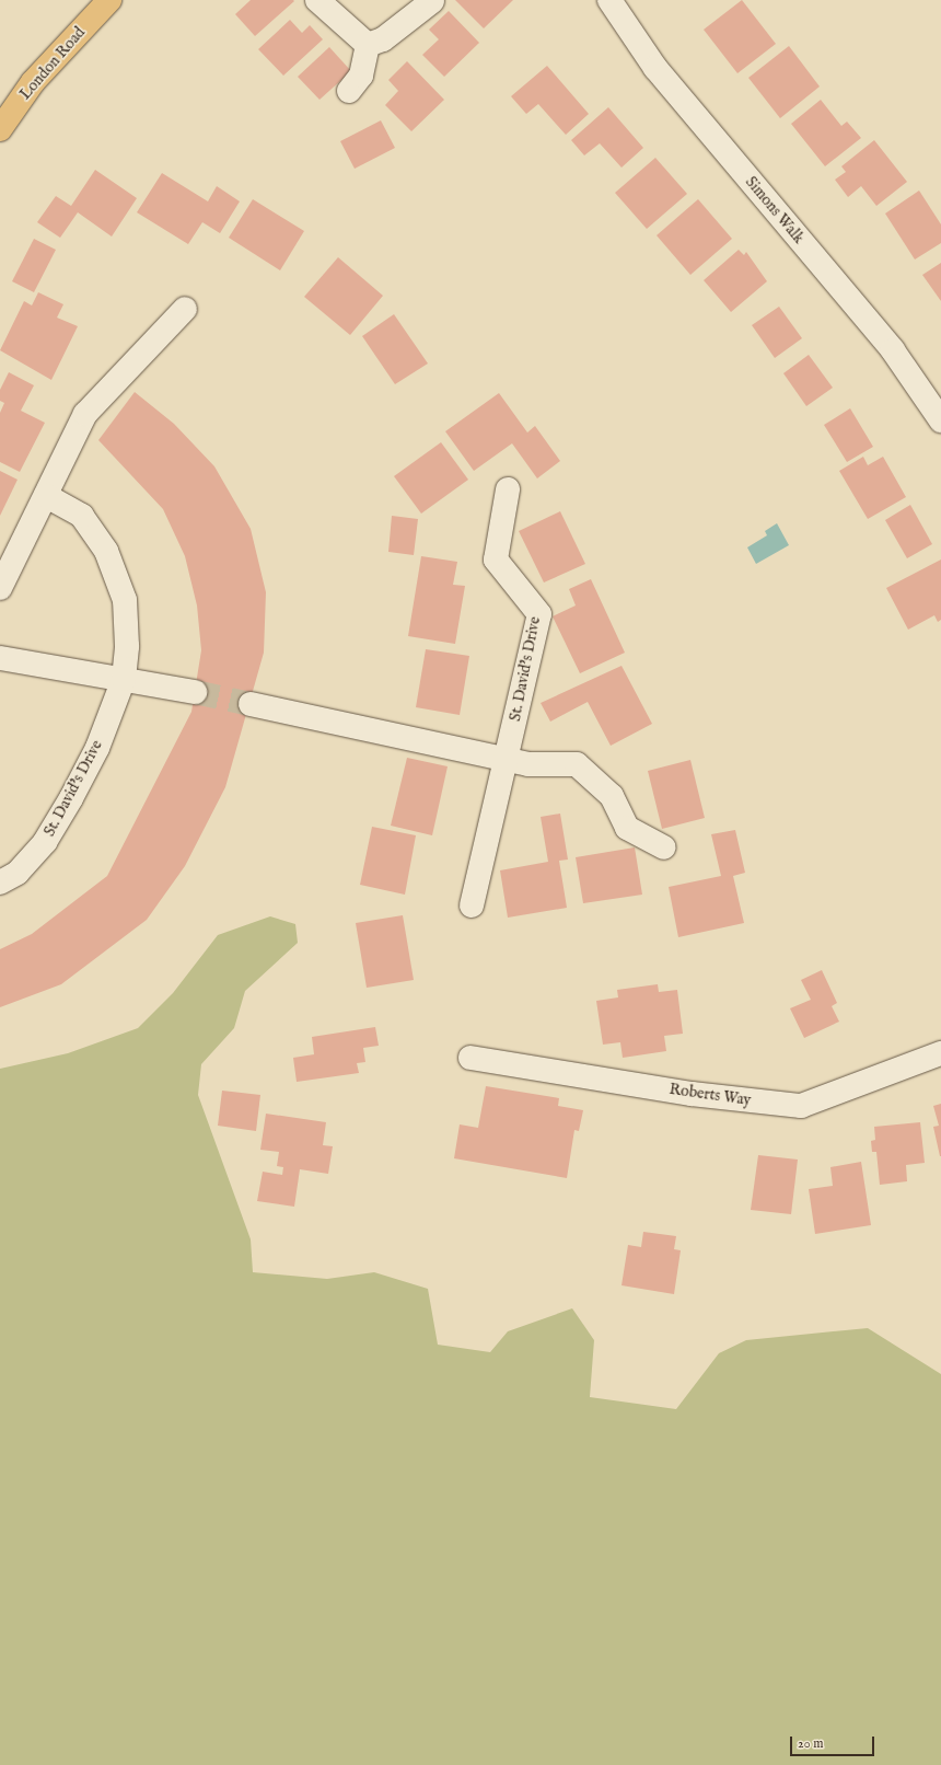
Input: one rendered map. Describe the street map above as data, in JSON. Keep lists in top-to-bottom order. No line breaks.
{"streets":{"main road":["London Road"],"street":["Simons Walk","St. David's Drive","Roberts Way"]},"scale_bar":"20 m"}
